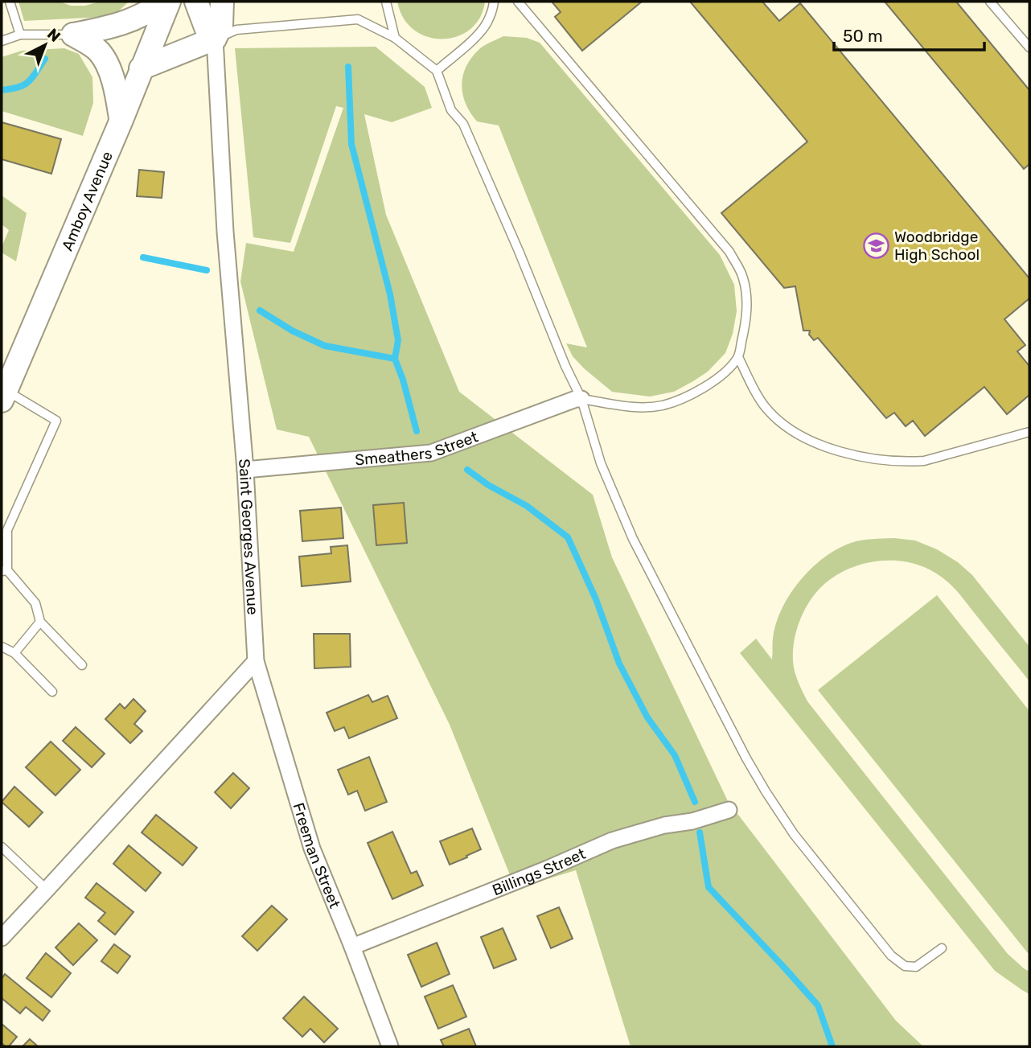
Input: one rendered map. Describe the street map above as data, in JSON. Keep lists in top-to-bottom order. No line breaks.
{"streets":{"main road":["Amboy Avenue"],"street":["Smeathers Street","Saint Georges Avenue","Freeman Street","Billings Street"]},"crossings":[["Smeathers Street","Saint Georges Avenue"],["Saint Georges Avenue","Freeman Street"],["Freeman Street","Billings Street"]],"places":{"school or university":["Woodbridge High School"]},"scale_bar":"50 m","north":"top right"}
